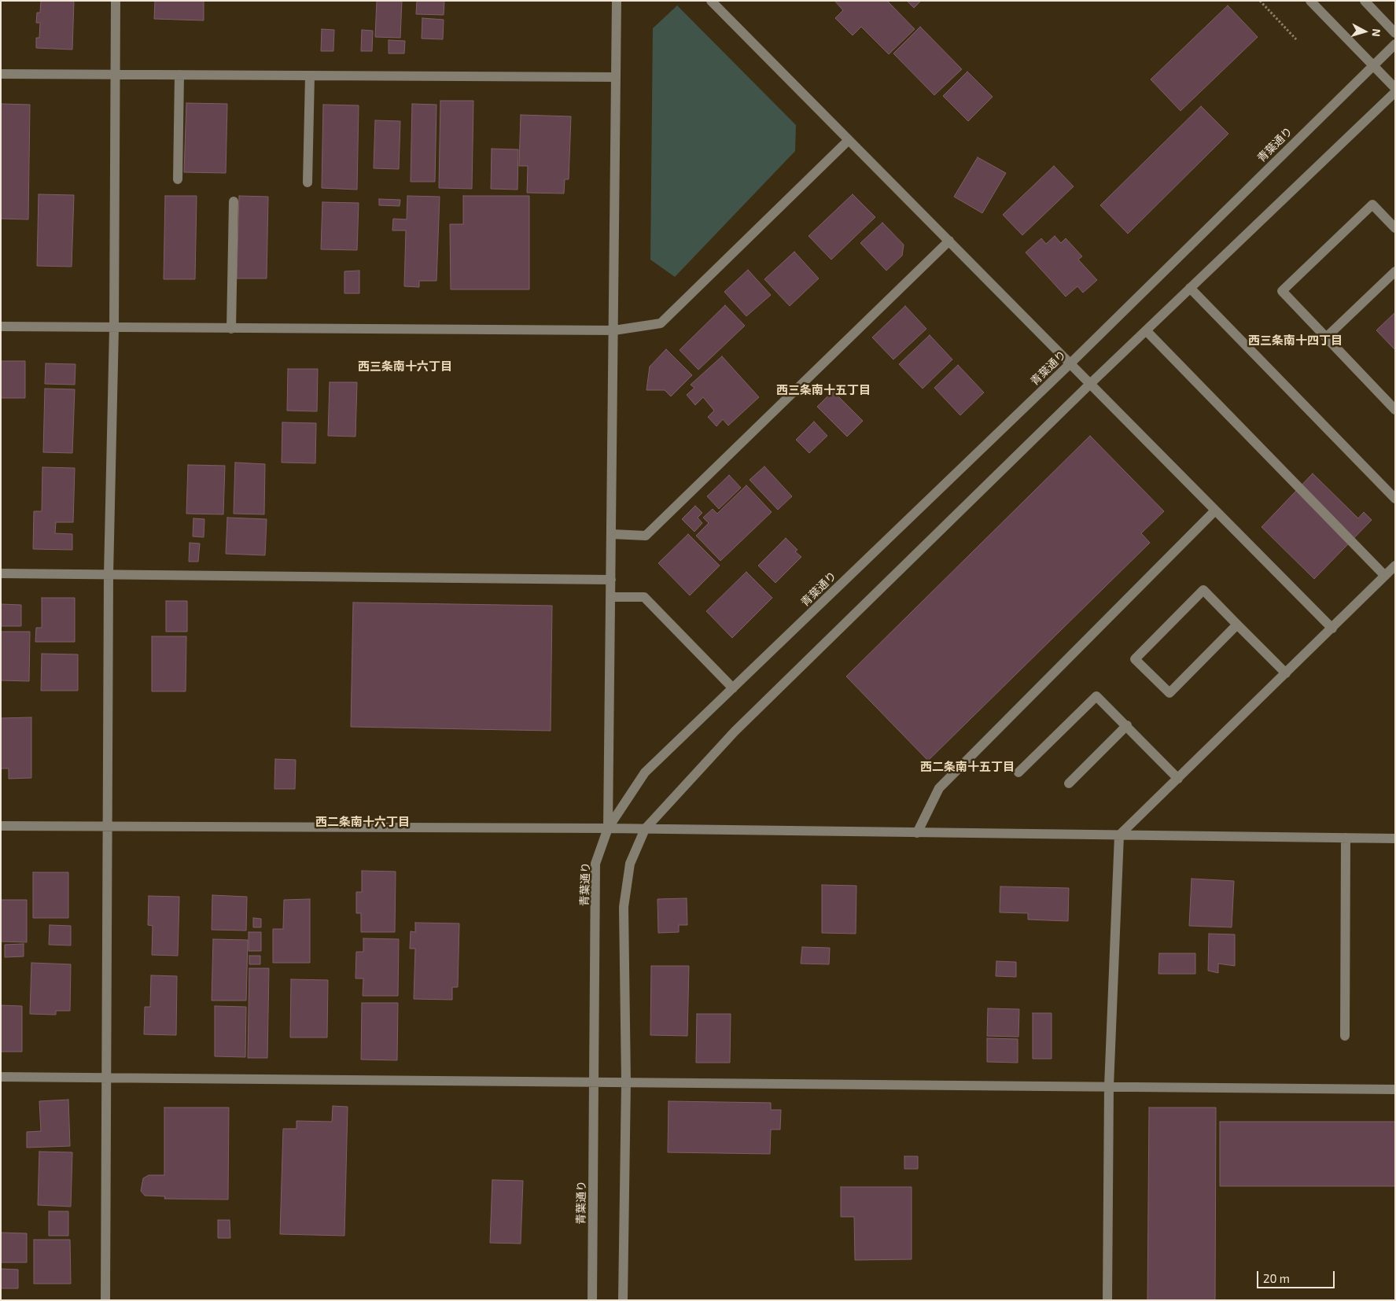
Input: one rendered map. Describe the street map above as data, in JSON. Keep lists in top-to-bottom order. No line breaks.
{"streets":{"street":["青葉通り"]},"districts":["西三条南十四丁目","西三条南十六丁目","西三条南十五丁目","西二条南十五丁目","西二条南十六丁目"],"scale_bar":"20 m","north":"right"}
